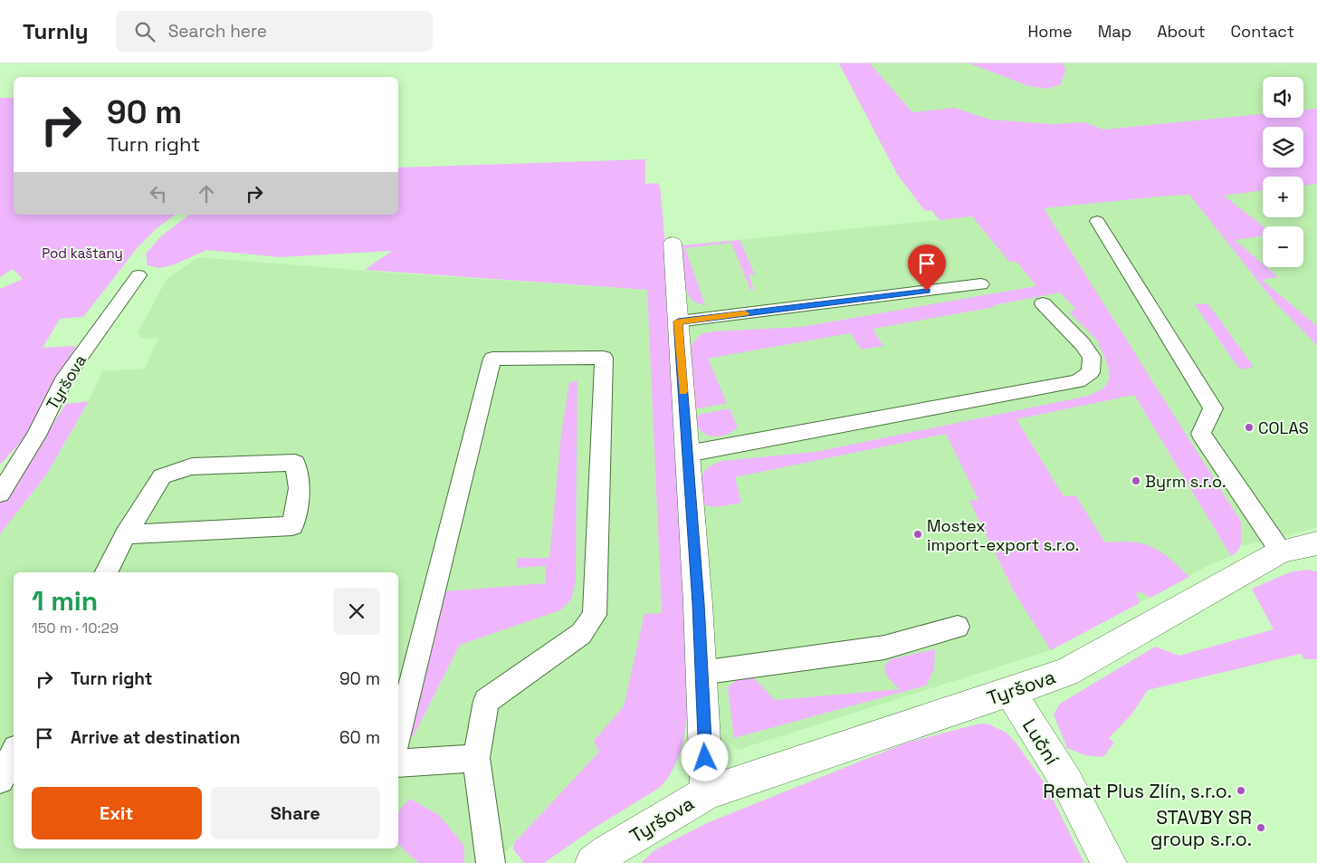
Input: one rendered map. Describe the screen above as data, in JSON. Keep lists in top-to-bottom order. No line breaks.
{"streets":{"street":["Tyršova","Luční"]},"crossings":[["Tyršova","Luční"]],"parks":["Pod kaštany"],"places":["COLAS","Byrm s.r.o.","Mostex import-export s.r.o.","Remat Plus Zlín, s.r.o.","STAVBY SR group s.r.o."],"page":{"header":"Turnly","search":"Search here","nav":["Home","Map","About","Contact"],"map_buttons":["+","−"],"turn":["90 m","Turn right"],"heading":["1 min","150 m · 10:29"],"list":[{"name":"Turn right","value":"90 m"},{"name":"Arrive at destination","value":"60 m"}],"buttons":["Exit","Share"]}}
